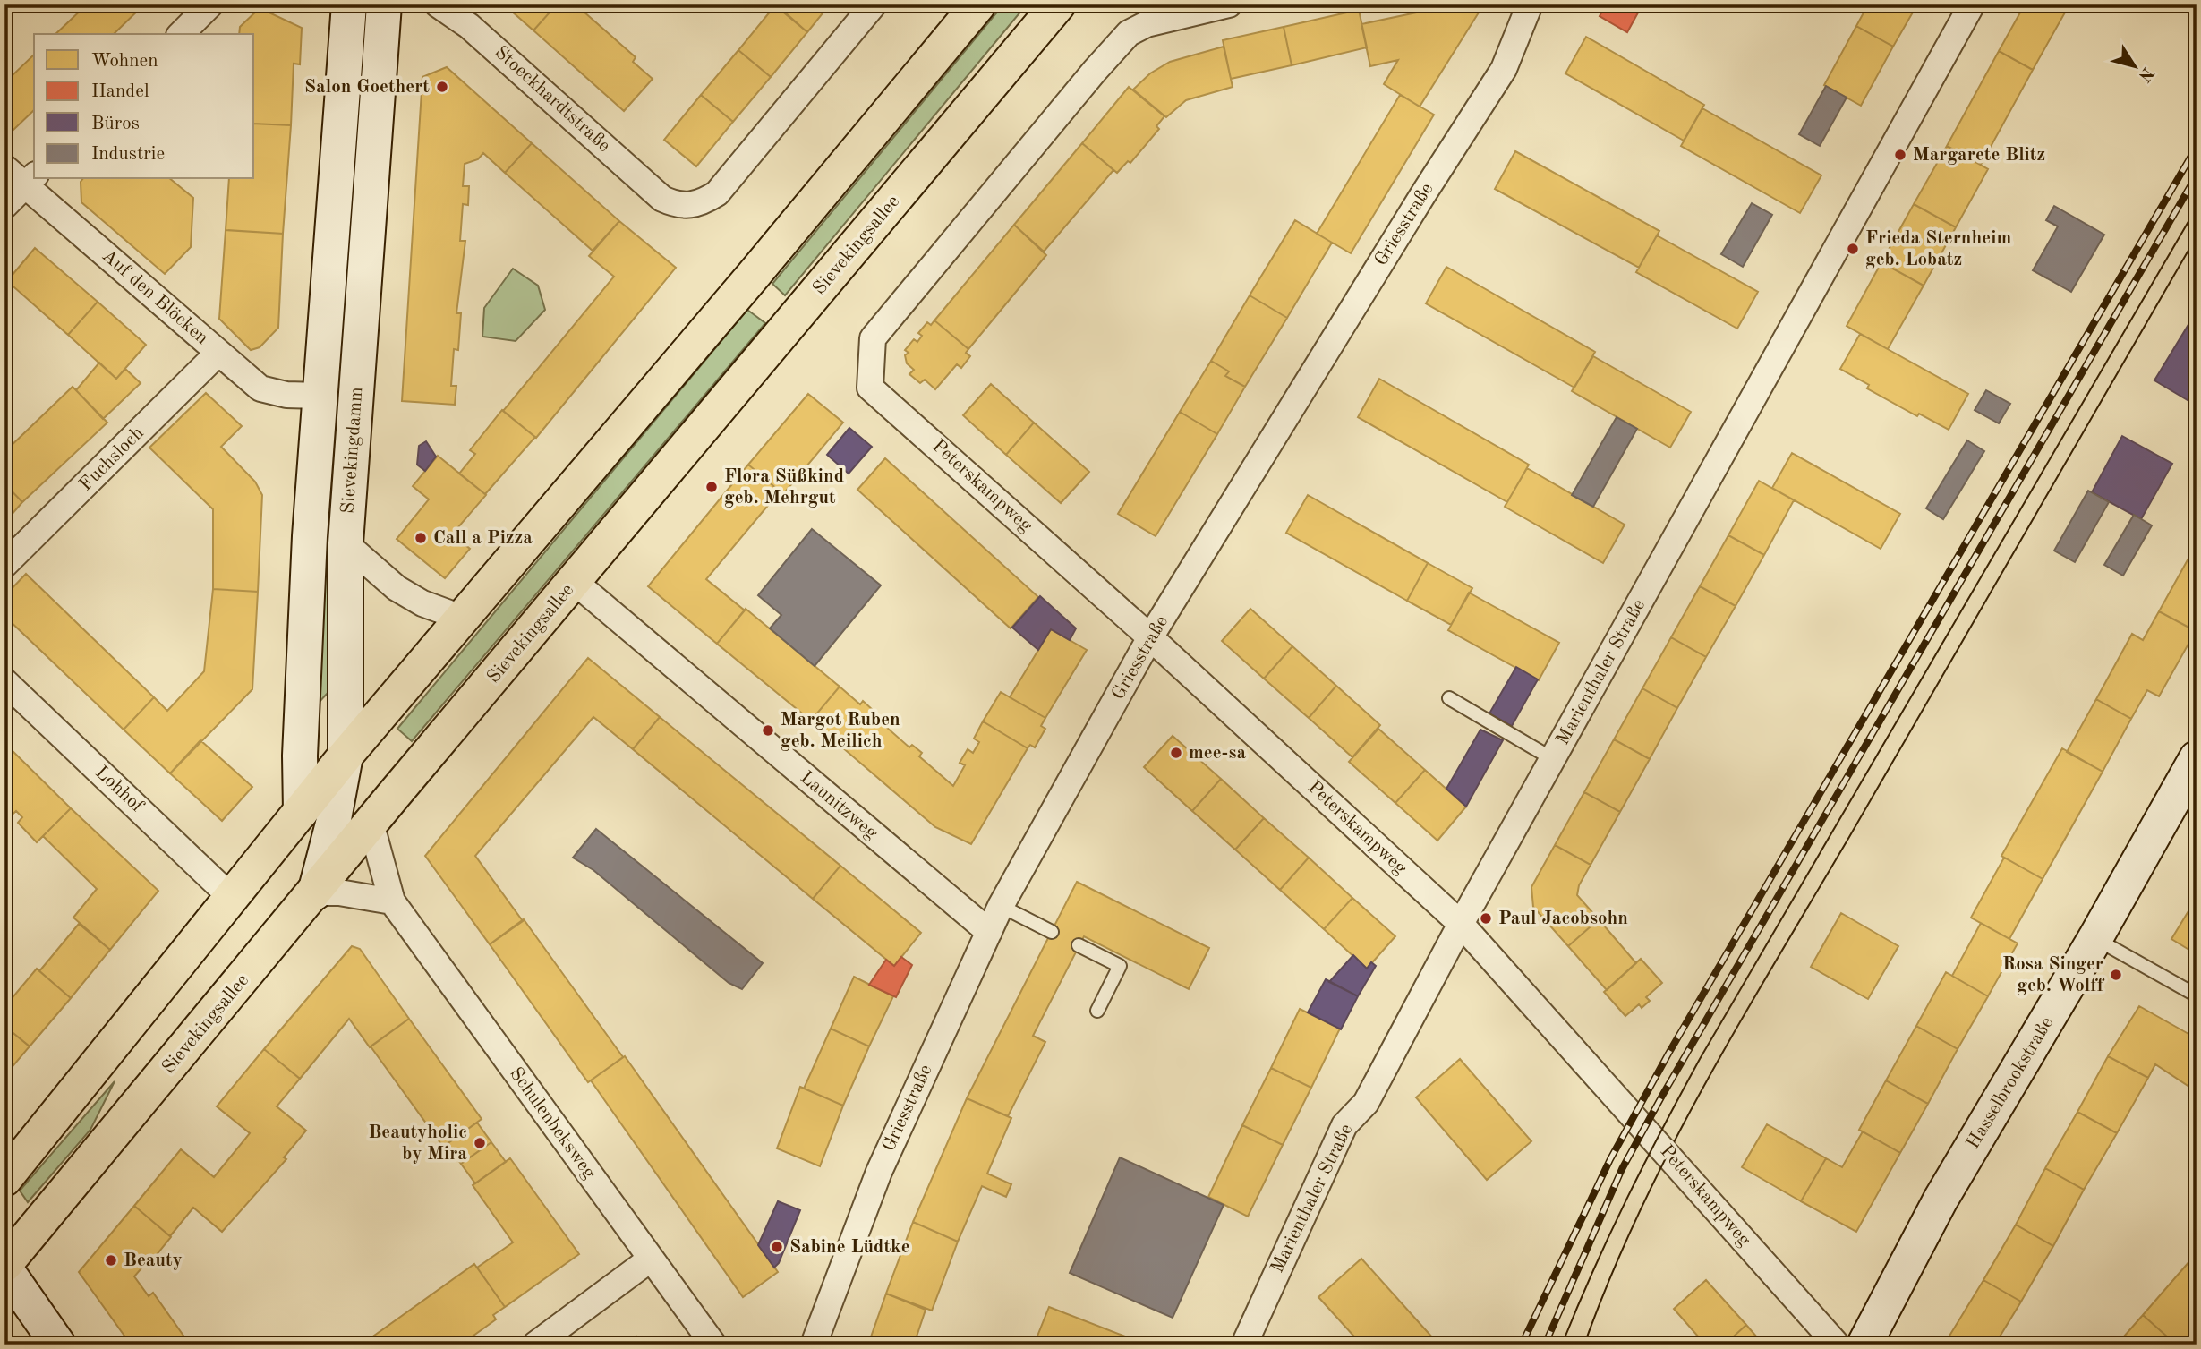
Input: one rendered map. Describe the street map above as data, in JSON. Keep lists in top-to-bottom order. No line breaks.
{"streets":{"main road":["Sievekingsallee"],"street":["Stoeckhardtstraße","Griesstraße","Auf den Blöcken","Sievekingdamm","Fuchsloch","Peterskampweg","Marienthaler Straße","Lohhof","Launitzweg","Hasselbrookstraße","Schulenbeksweg"]},"crossings":[["Griesstraße","Peterskampweg"],["Griesstraße","Launitzweg"],["Sievekingsallee","Sievekingdamm"],["Sievekingsallee","Launitzweg"],["Sievekingsallee","Schulenbeksweg"],["Auf den Blöcken","Sievekingdamm"],["Auf den Blöcken","Fuchsloch"],["Peterskampweg","Marienthaler Straße"]],"places":["Salon Goethert","Margarete Blitz","Frieda Sternheim geb. Lobatz","Flora Süßkind geb. Mehrgut","Call a Pizza","Margot Ruben geb. Meilich","mee-sa","Paul Jacobsohn","Rosa Singer geb. Wolff","Beautyholic by Mira","Sabine Lüdtke","Beauty"],"legend":["Wohnen","Handel","Büros","Industrie"],"north":"bottom right"}
